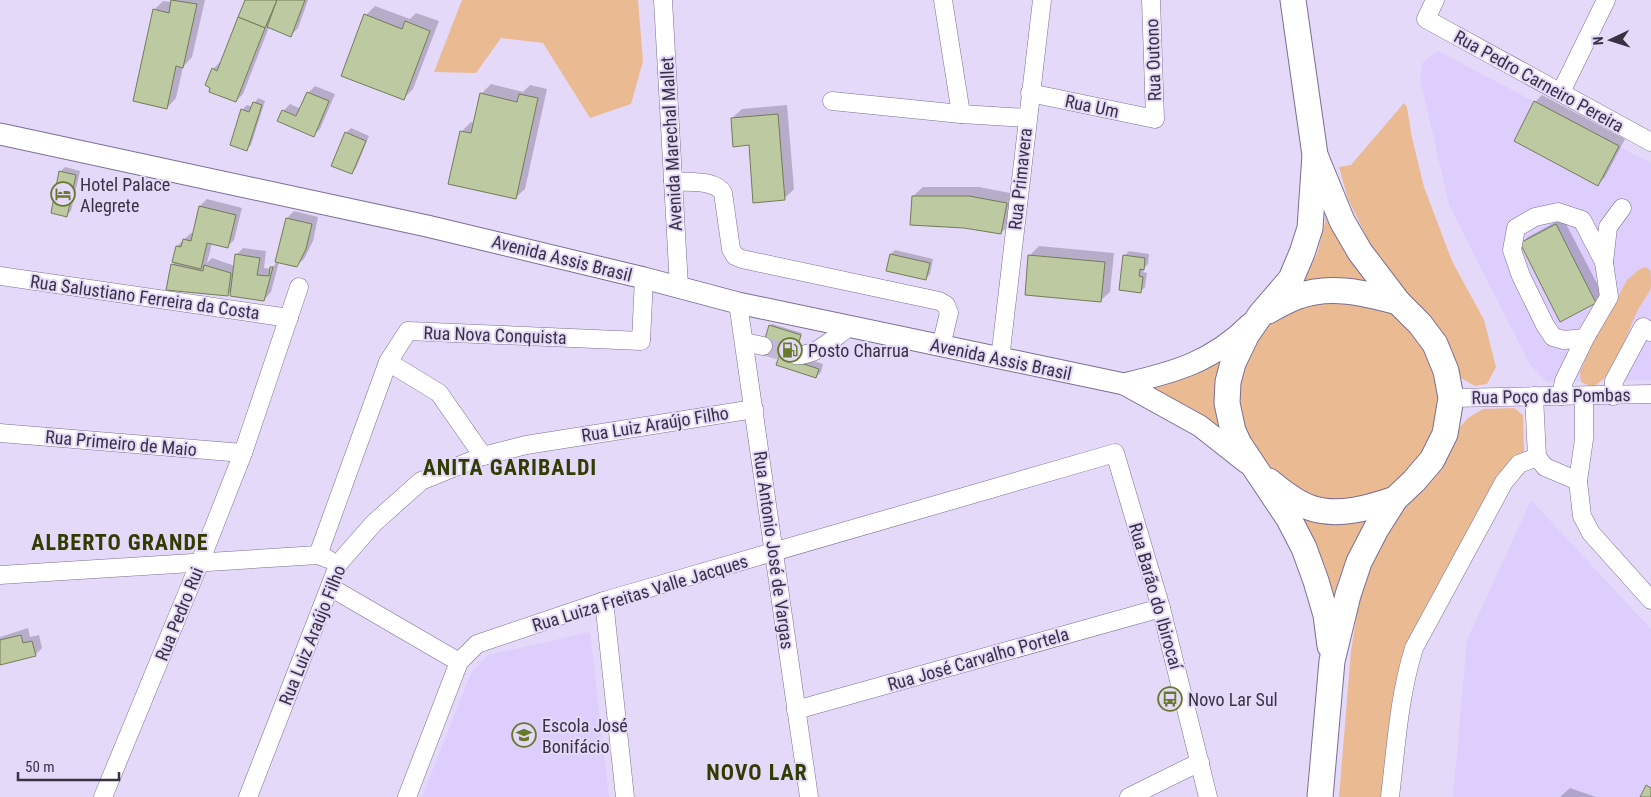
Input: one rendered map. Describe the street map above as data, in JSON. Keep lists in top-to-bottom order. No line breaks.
{"streets":{"main road":["Avenida Assis Brasil"],"street":["Rua Outono","Rua Pedro Carneiro Pereira","Rua Um","Avenida Marechal Mallet","Rua Primavera","Rua Salustiano Ferreira da Costa","Rua Nova Conquista","Rua Poço das Pombas","Rua Luiz Araújo Filho","Rua Primeiro de Maio","Rua Antonio José de Vargas","Rua Luiza Freitas Valle Jacques","Rua Barão do Ibirocaí","Rua Pedro Rui","Rua José Carvalho Portela"]},"crossings":[["Rua Outono","Rua Um"],["Rua Um","Rua Primavera"],["Avenida Marechal Mallet","Avenida Assis Brasil"],["Rua Primavera","Avenida Assis Brasil"],["Avenida Assis Brasil","Rua Nova Conquista"],["Avenida Assis Brasil","Rua Antonio José de Vargas"],["Rua Salustiano Ferreira da Costa","Rua Pedro Rui"],["Rua Luiz Araújo Filho","Rua Antonio José de Vargas"],["Rua Primeiro de Maio","Rua Pedro Rui"],["Rua Antonio José de Vargas","Rua Luiza Freitas Valle Jacques"],["Rua Antonio José de Vargas","Rua José Carvalho Portela"],["Rua Luiza Freitas Valle Jacques","Rua Barão do Ibirocaí"],["Rua Barão do Ibirocaí","Rua José Carvalho Portela"]],"districts":["ANITA GARIBALDI","ALBERTO GRANDE","NOVO LAR"],"places":{"hotel":["Hotel Palace Alegrete"],"fuel station":["Posto Charrua"],"bus stop":["Novo Lar Sul"],"school or university":["Escola José Bonifácio"]},"scale_bar":"50 m","north":"left"}
